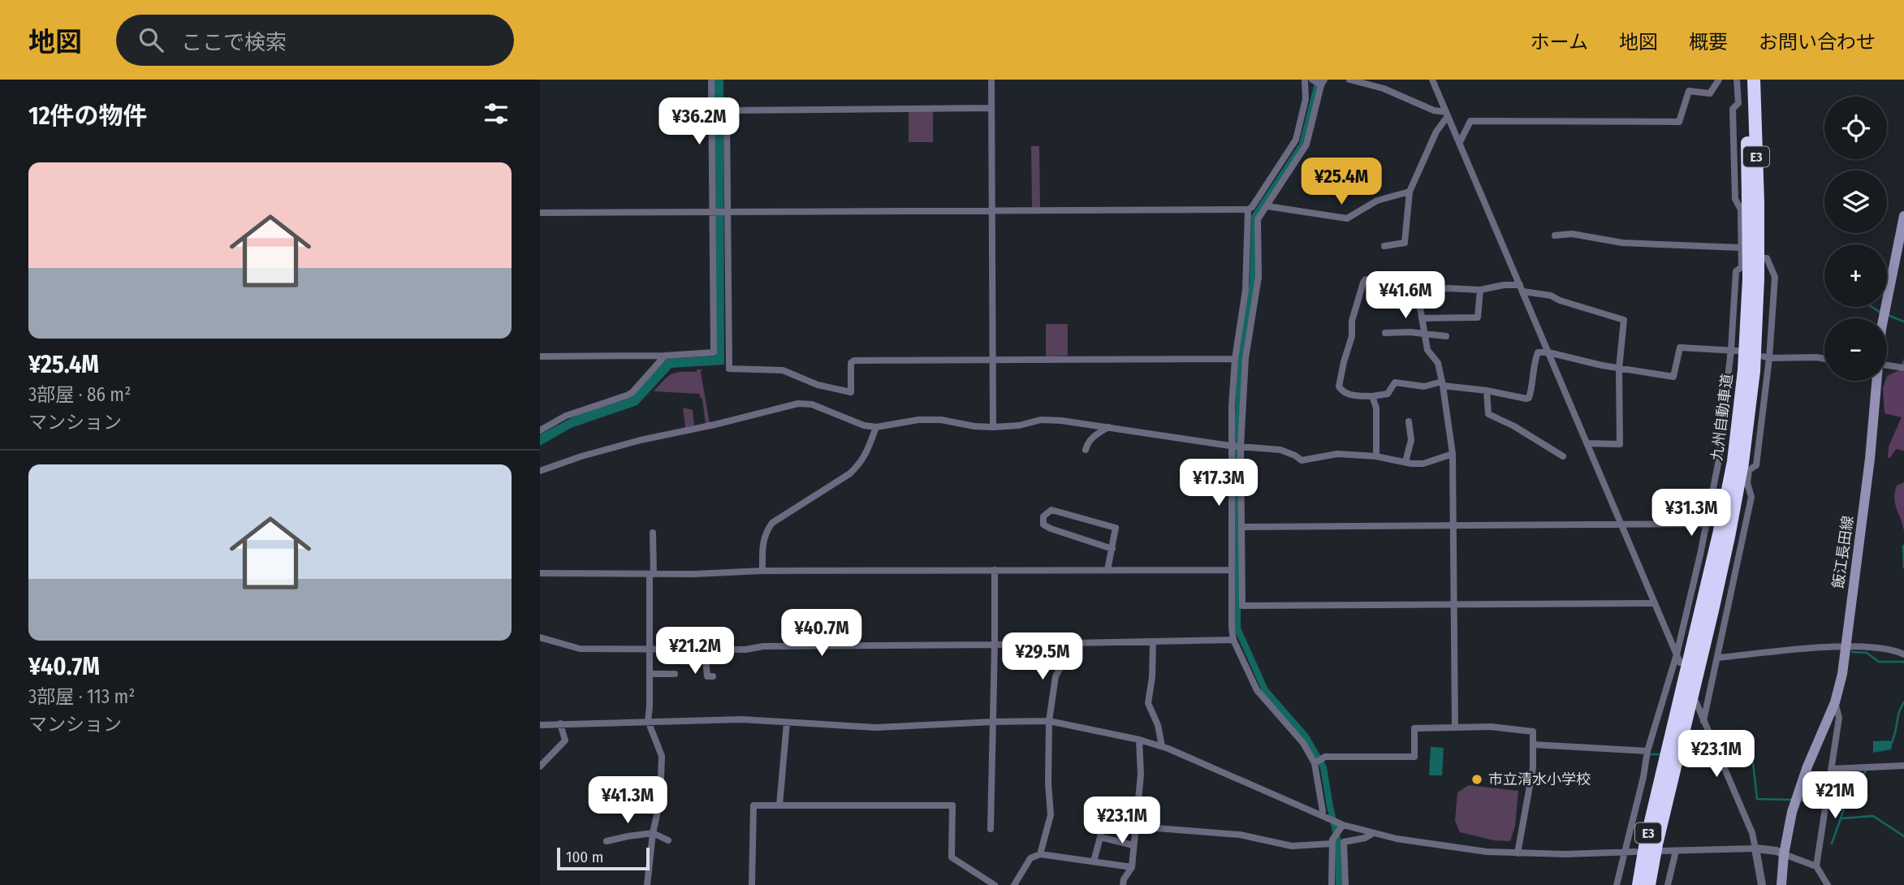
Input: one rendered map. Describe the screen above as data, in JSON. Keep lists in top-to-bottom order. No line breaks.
{"streets":{"highway":["E3","九州自動車道"],"main road":["飯江長田線"]},"places":["市立清水小学校"],"scale_bar":"100 m","page":{"header":"地図","search":"ここで検索","nav":["ホーム","地図","概要","お問い合わせ"],"heading":"12件の物件","map_buttons":["+","−"],"price":["¥36.2M","¥25.4M","¥41.6M","¥17.3M","¥31.3M","¥40.7M","¥21.2M","¥29.5M","¥23.1M","¥21M","¥41.3M","¥23.1M"],"list":[{"name":"¥25.4M","note":"3部屋 · 86 m² · マンション"},{"name":"¥40.7M","note":"3部屋 · 113 m² · マンション"}],"scale":"100 m"}}
